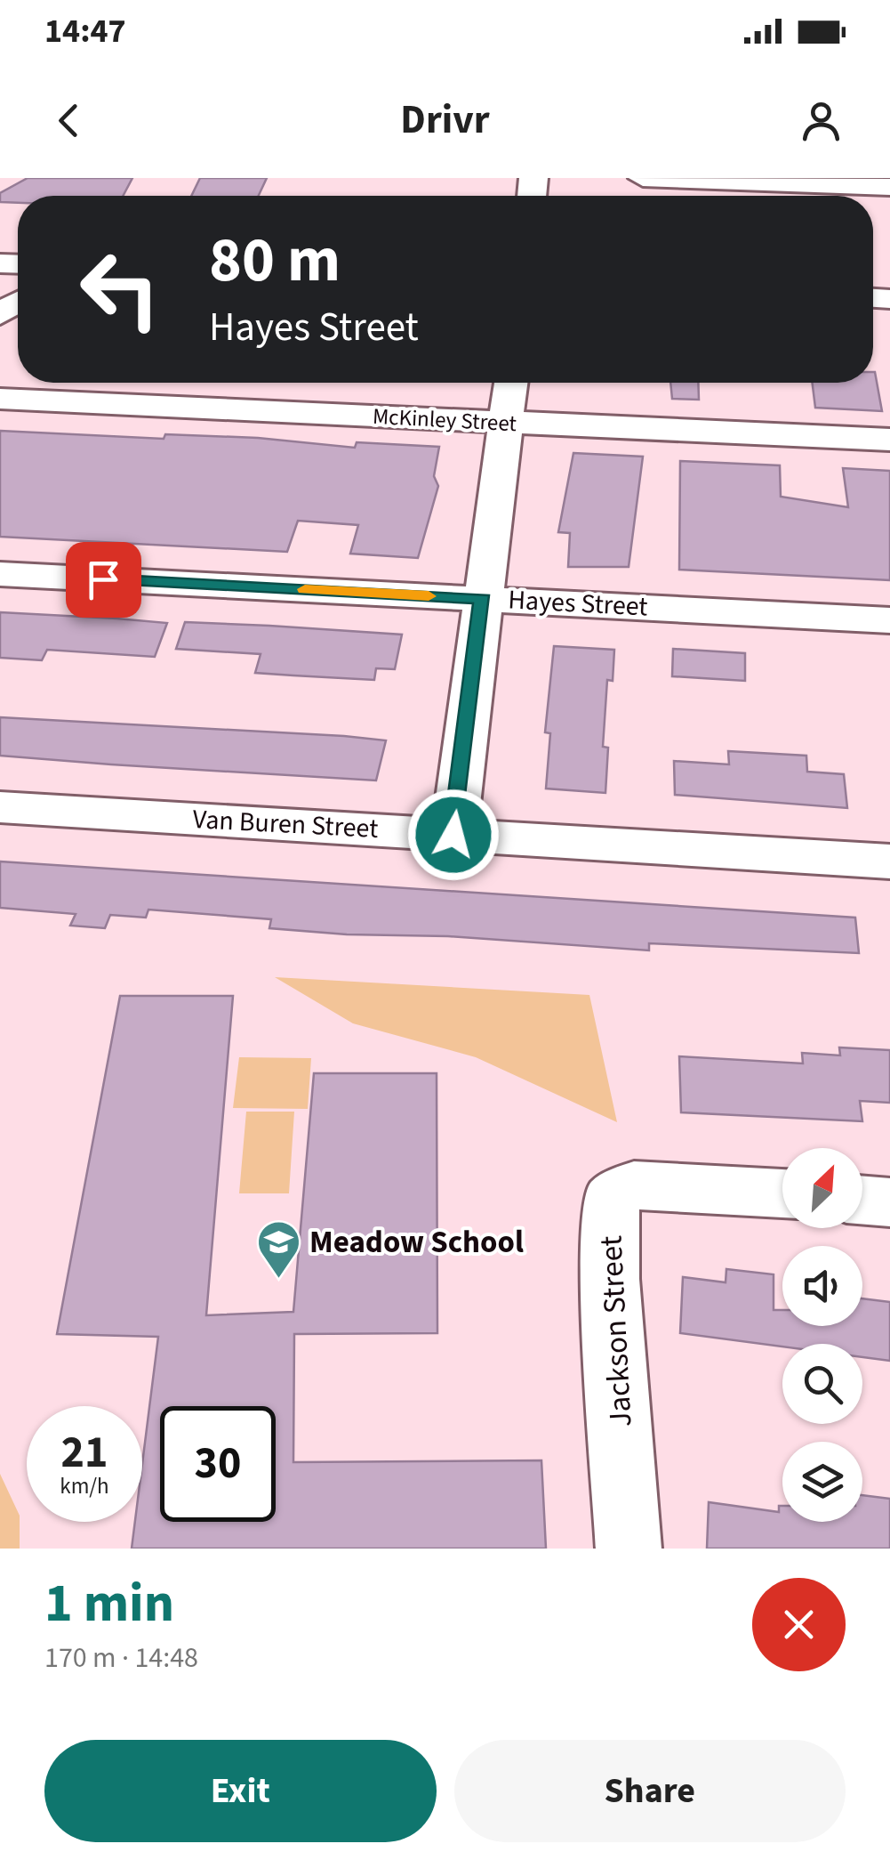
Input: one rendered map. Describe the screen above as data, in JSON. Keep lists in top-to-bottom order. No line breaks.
{"streets":{"street":["McKinley Street","Hayes Street","Van Buren Street","Jackson Street"]},"places":{"school or university":["Meadow School"]},"north":"top right","page":{"status":"14:47","header":"Drivr","turn":["80 m","Hayes Street"],"speed":"21 km/h","limit":"30","heading":["1 min","170 m · 14:48"],"buttons":["Exit","Share"]}}
